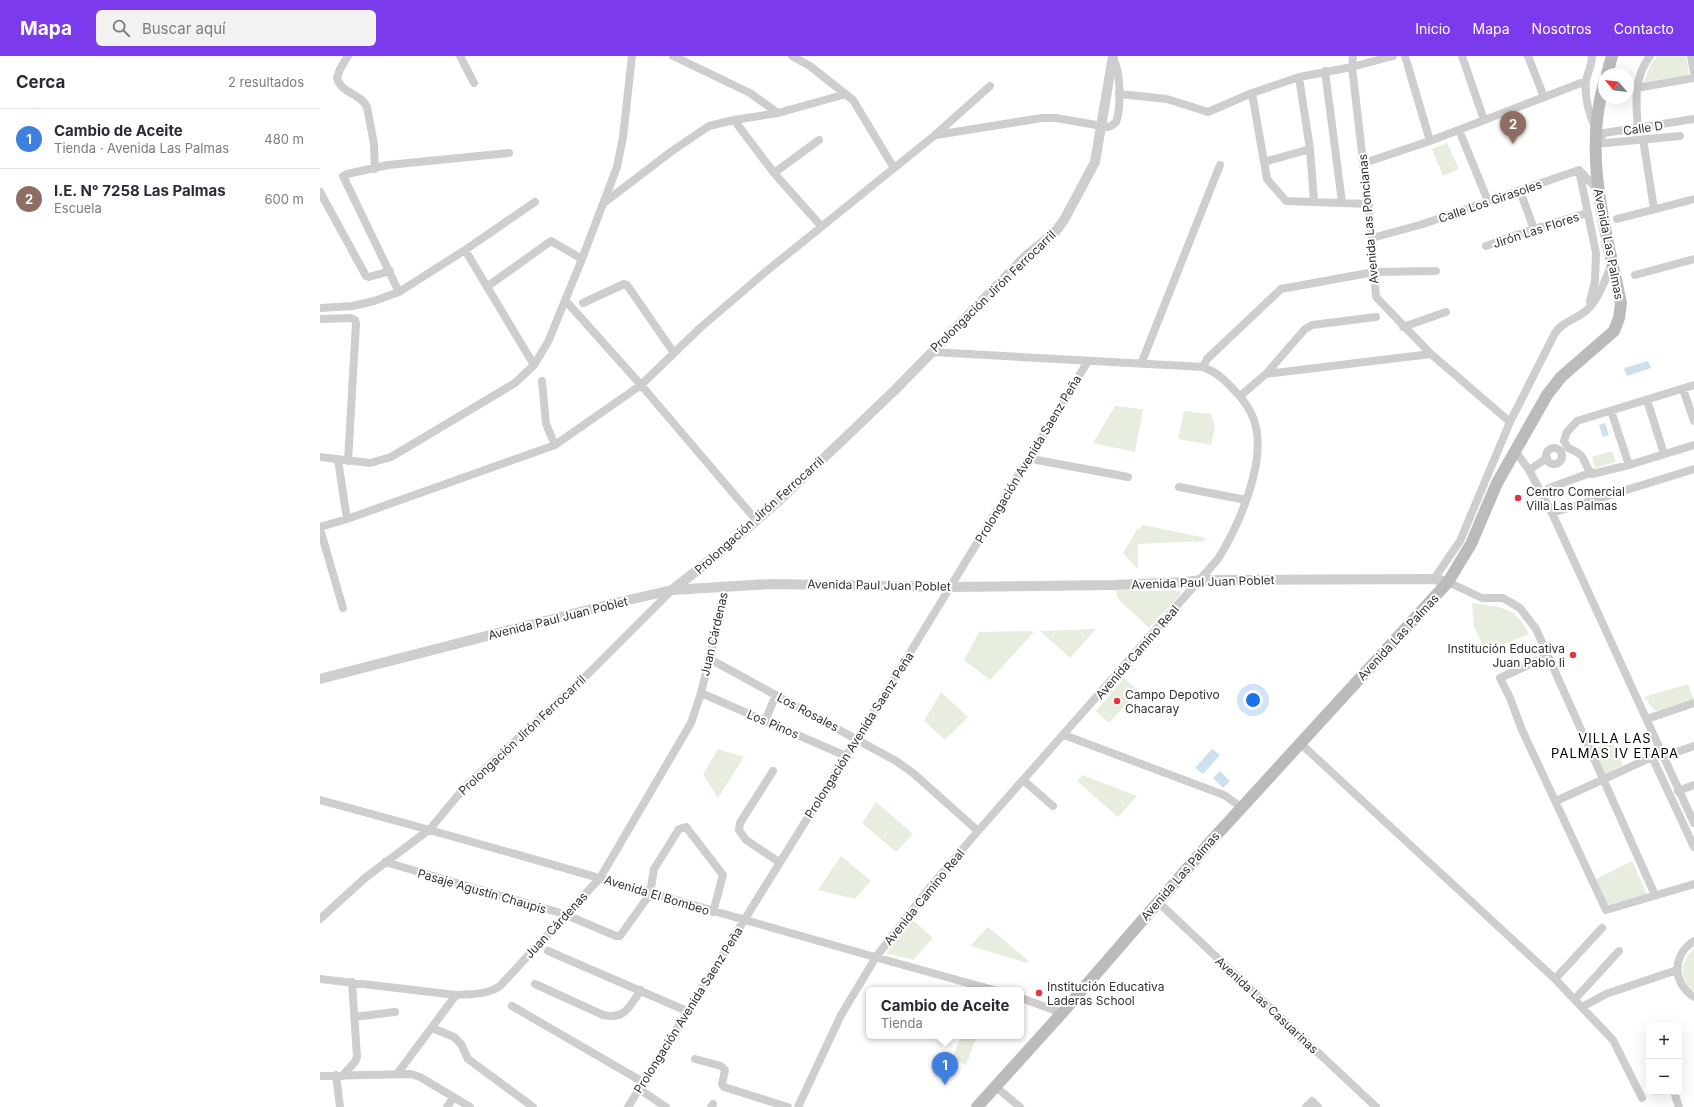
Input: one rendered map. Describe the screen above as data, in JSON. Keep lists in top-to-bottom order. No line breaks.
{"streets":{"main road":["Avenida Las Palmas"],"street":["Calle D","Calle Los Girasoles","Avenida Las Poncianas","Jirón Las Flores","Prolongación Jirón Ferrocarril","Prolongación Avenida Saenz Peña","Avenida Paul Juan Poblet","Juan Cárdenas","Avenida Camino Real","Los Rosales","Los Pinos","Pasaje Agustín Chaupis","Avenida El Bombeo","Avenida Las Casuarinas"]},"crossings":[["Calle D","Avenida Las Palmas"],["Calle Los Girasoles","Avenida Las Poncianas"],["Avenida Las Palmas","Avenida Paul Juan Poblet"],["Avenida Las Palmas","Avenida Las Casuarinas"],["Prolongación Jirón Ferrocarril","Avenida Paul Juan Poblet"],["Prolongación Jirón Ferrocarril","Avenida Camino Real"],["Prolongación Jirón Ferrocarril","Pasaje Agustín Chaupis"],["Prolongación Jirón Ferrocarril","Avenida El Bombeo"],["Prolongación Avenida Saenz Peña","Avenida Paul Juan Poblet"],["Prolongación Avenida Saenz Peña","Avenida Camino Real"],["Prolongación Avenida Saenz Peña","Los Rosales"],["Prolongación Avenida Saenz Peña","Los Pinos"],["Prolongación Avenida Saenz Peña","Avenida El Bombeo"],["Avenida Paul Juan Poblet","Juan Cárdenas"],["Avenida Paul Juan Poblet","Avenida Camino Real"],["Juan Cárdenas","Los Rosales"],["Juan Cárdenas","Los Pinos"],["Juan Cárdenas","Pasaje Agustín Chaupis"],["Juan Cárdenas","Avenida El Bombeo"],["Avenida Camino Real","Los Rosales"],["Avenida Camino Real","Avenida El Bombeo"],["Pasaje Agustín Chaupis","Avenida El Bombeo"]],"districts":["VILLA LAS PALMAS IV ETAPA"],"places":["Centro Comercial Villa Las Palmas","Institución Educativa Juan Pablo Ii","Campo Depotivo Chacaray","Institución Educativa Laderas School"],"north":"top left","page":{"header":"Mapa","search":"Buscar aquí","nav":["Inicio","Mapa","Nosotros","Contacto"],"heading":["Cerca","2 resultados"],"list":[{"mark":"1","name":"Cambio de Aceite","note":"Tienda · Avenida Las Palmas","value":"480 m"},{"mark":"2","name":"I.E. N° 7258 Las Palmas","note":"Escuela","value":"600 m"}],"pins":["2","1"],"popup":["Cambio de Aceite","Tienda"],"map_buttons":["+","−"]}}
